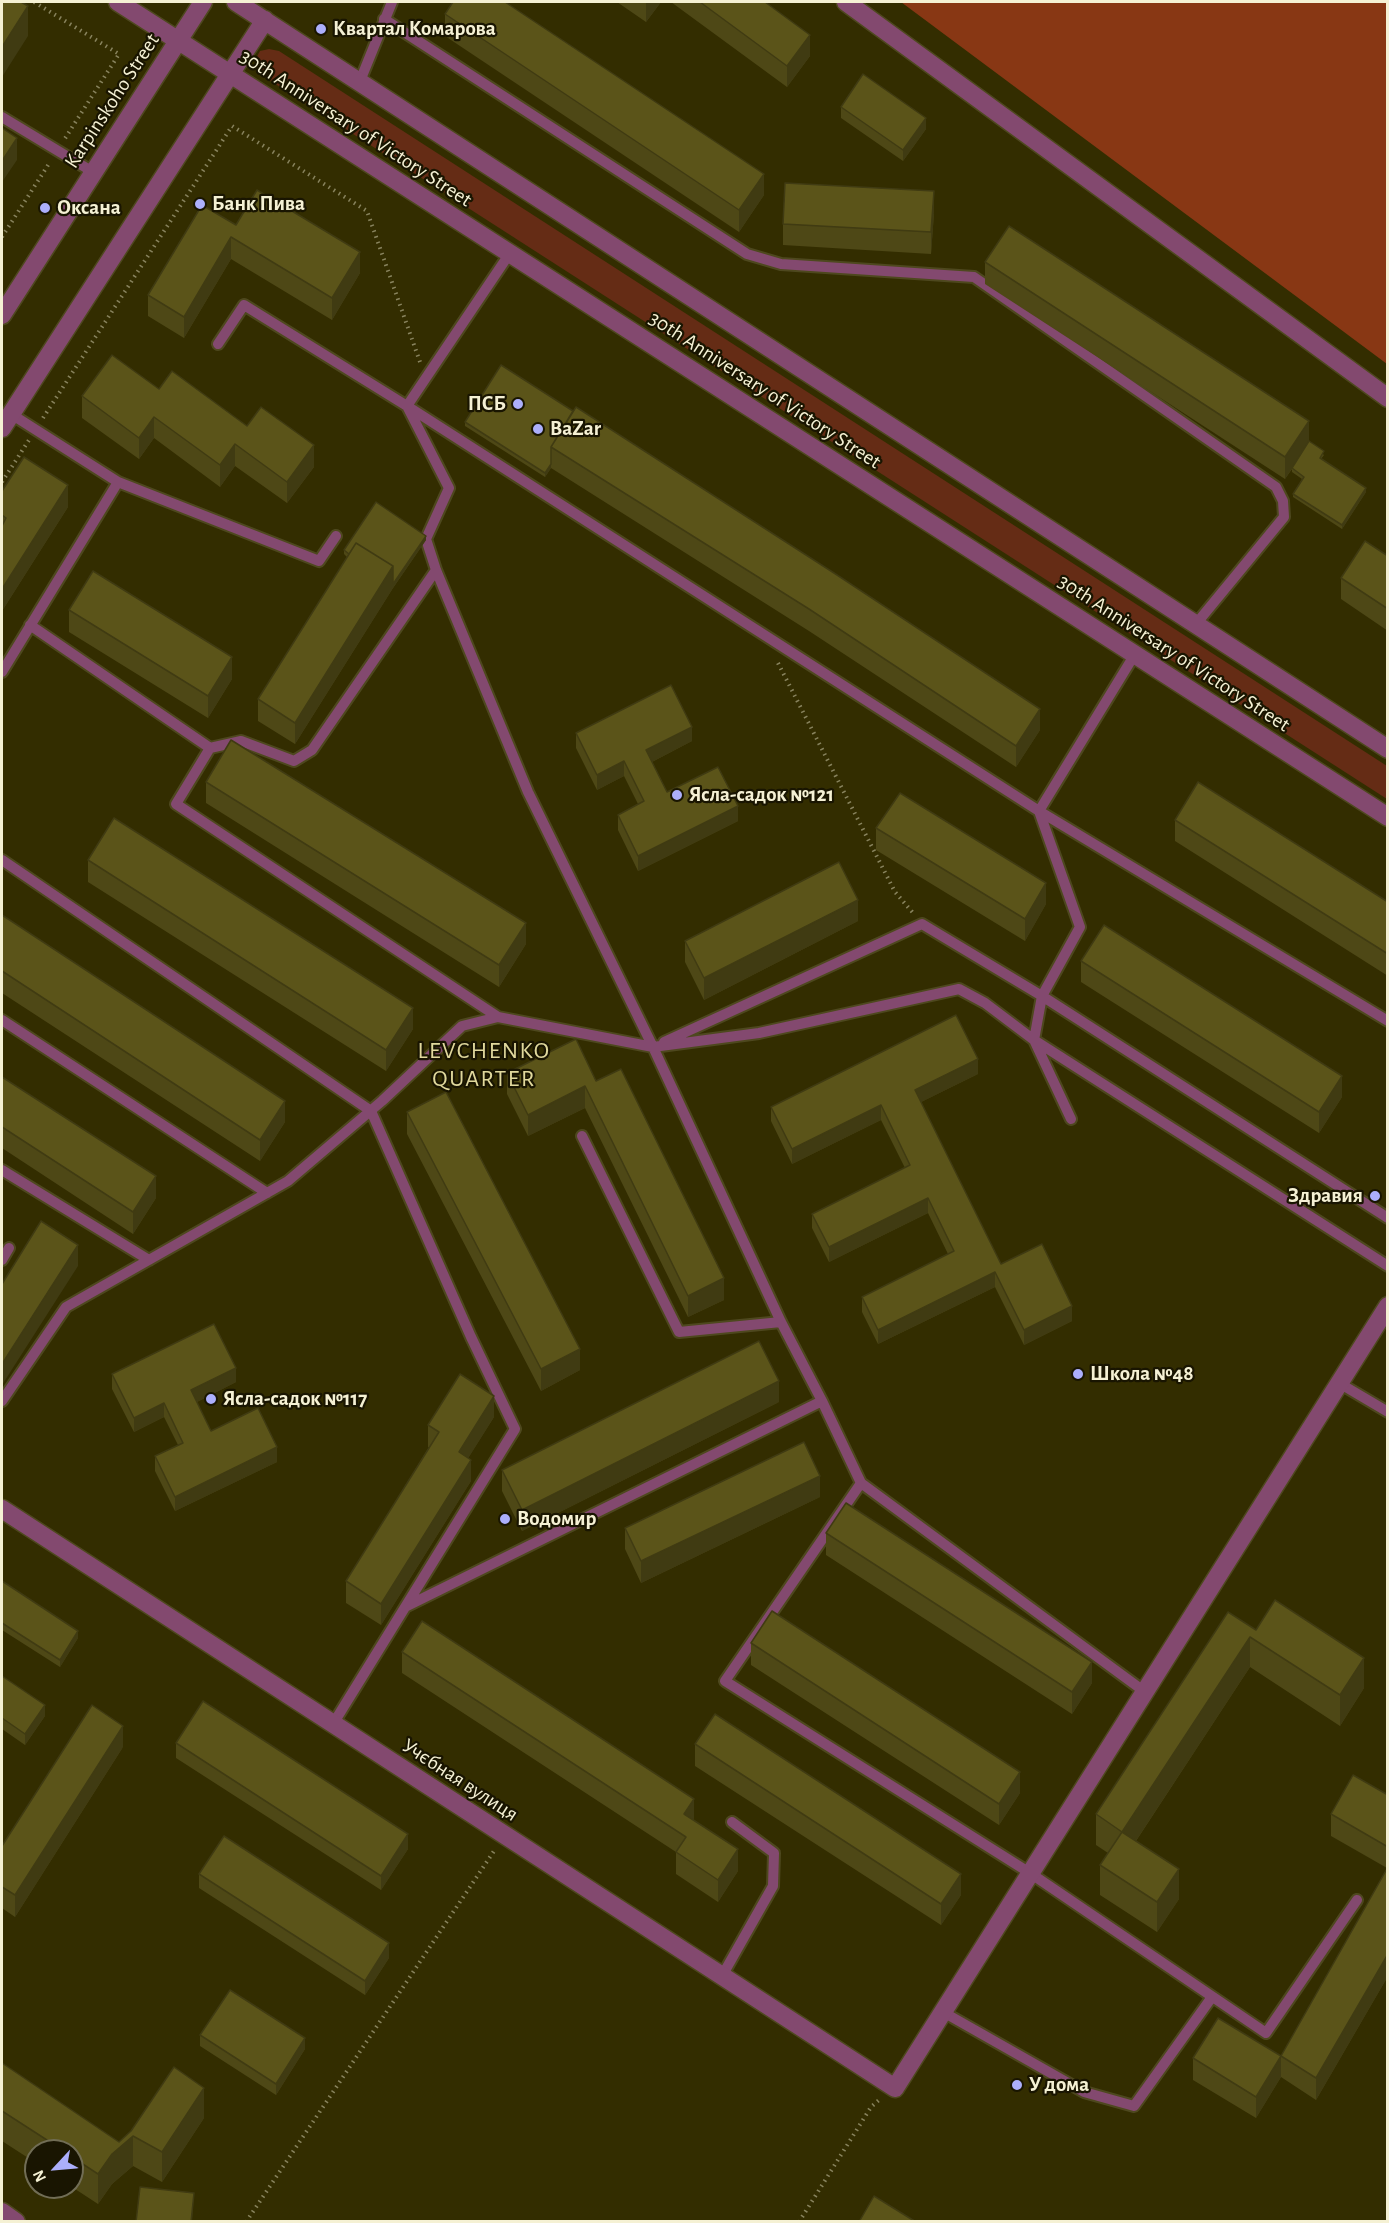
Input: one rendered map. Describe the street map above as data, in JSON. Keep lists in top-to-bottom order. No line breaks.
{"streets":{"street":["Karpinskoho Street","30th Anniversary of Victory Street","Учєбная вулиця"]},"crossings":[["Karpinskoho Street","30th Anniversary of Victory Street"]],"districts":["LEVCHENKO QUARTER"],"places":["Квартал Комарова","Банк Пива","Оксана","ПСБ","BaZar","Ясла-садок №121","Здравия","Школа №48","Ясла-садок №117","Водомир","У дома"],"north":"bottom left"}
